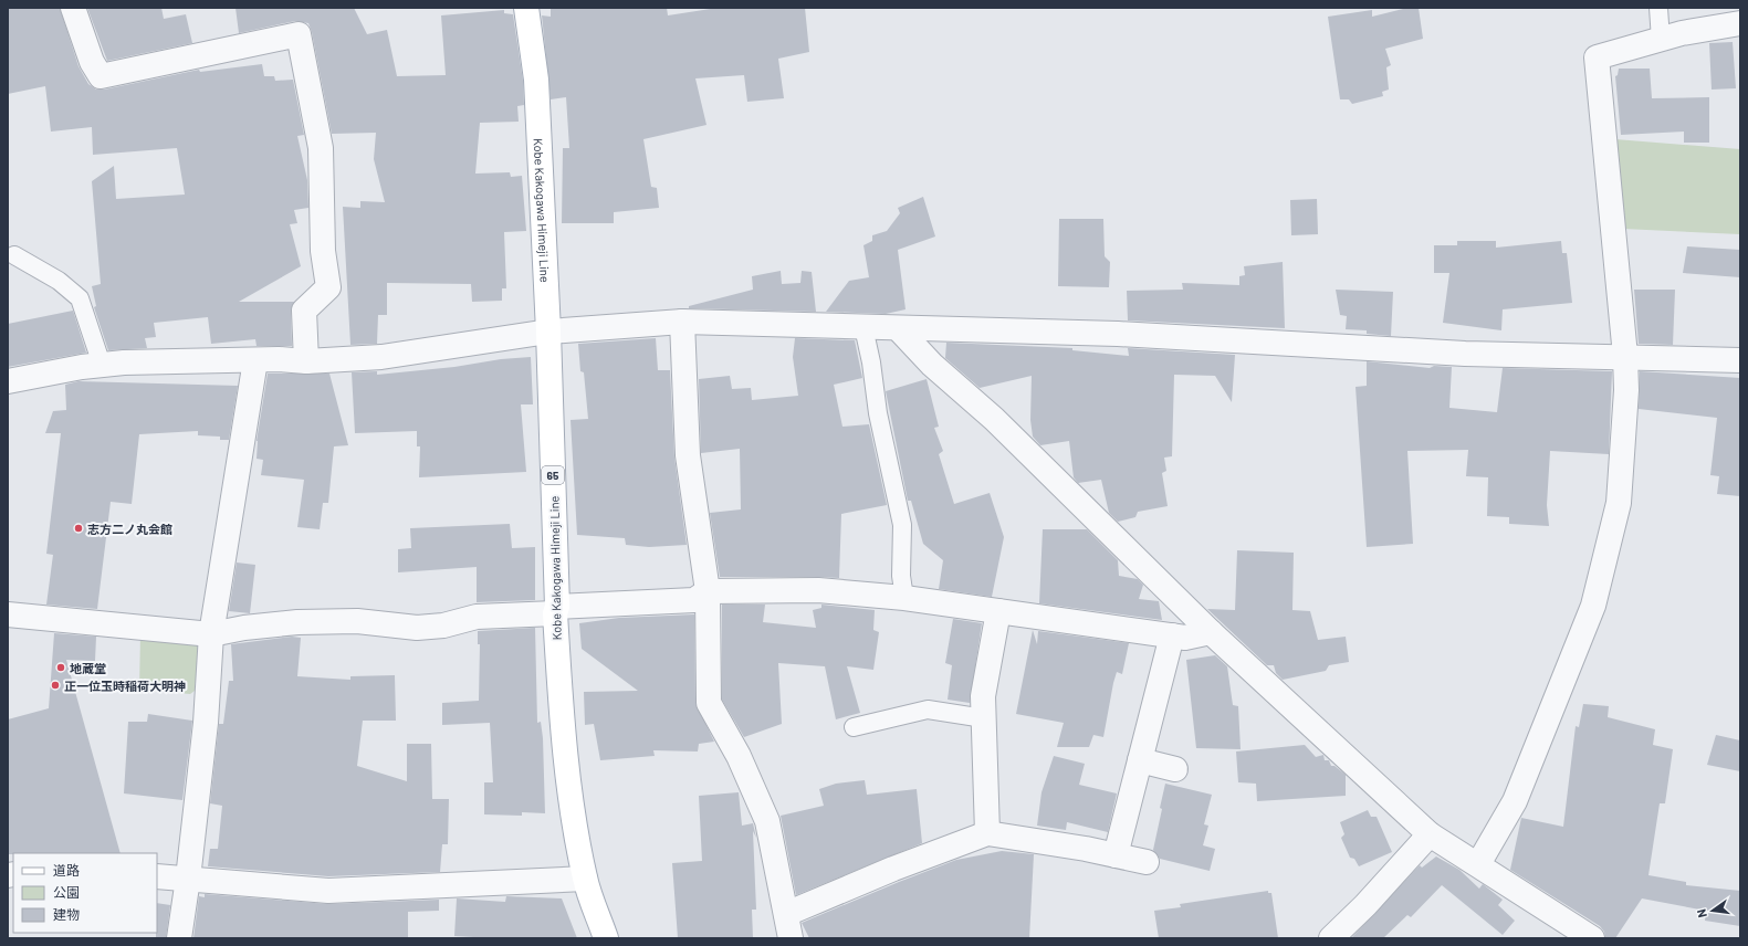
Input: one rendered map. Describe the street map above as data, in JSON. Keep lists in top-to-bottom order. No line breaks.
{"streets":{"main road":["Kobe Kakogawa Himeji Line","65"]},"places":["志方二ノ丸会館","地蔵堂","正一位玉時稲荷大明神"],"legend":["道路","公園","建物"],"north":"left"}
